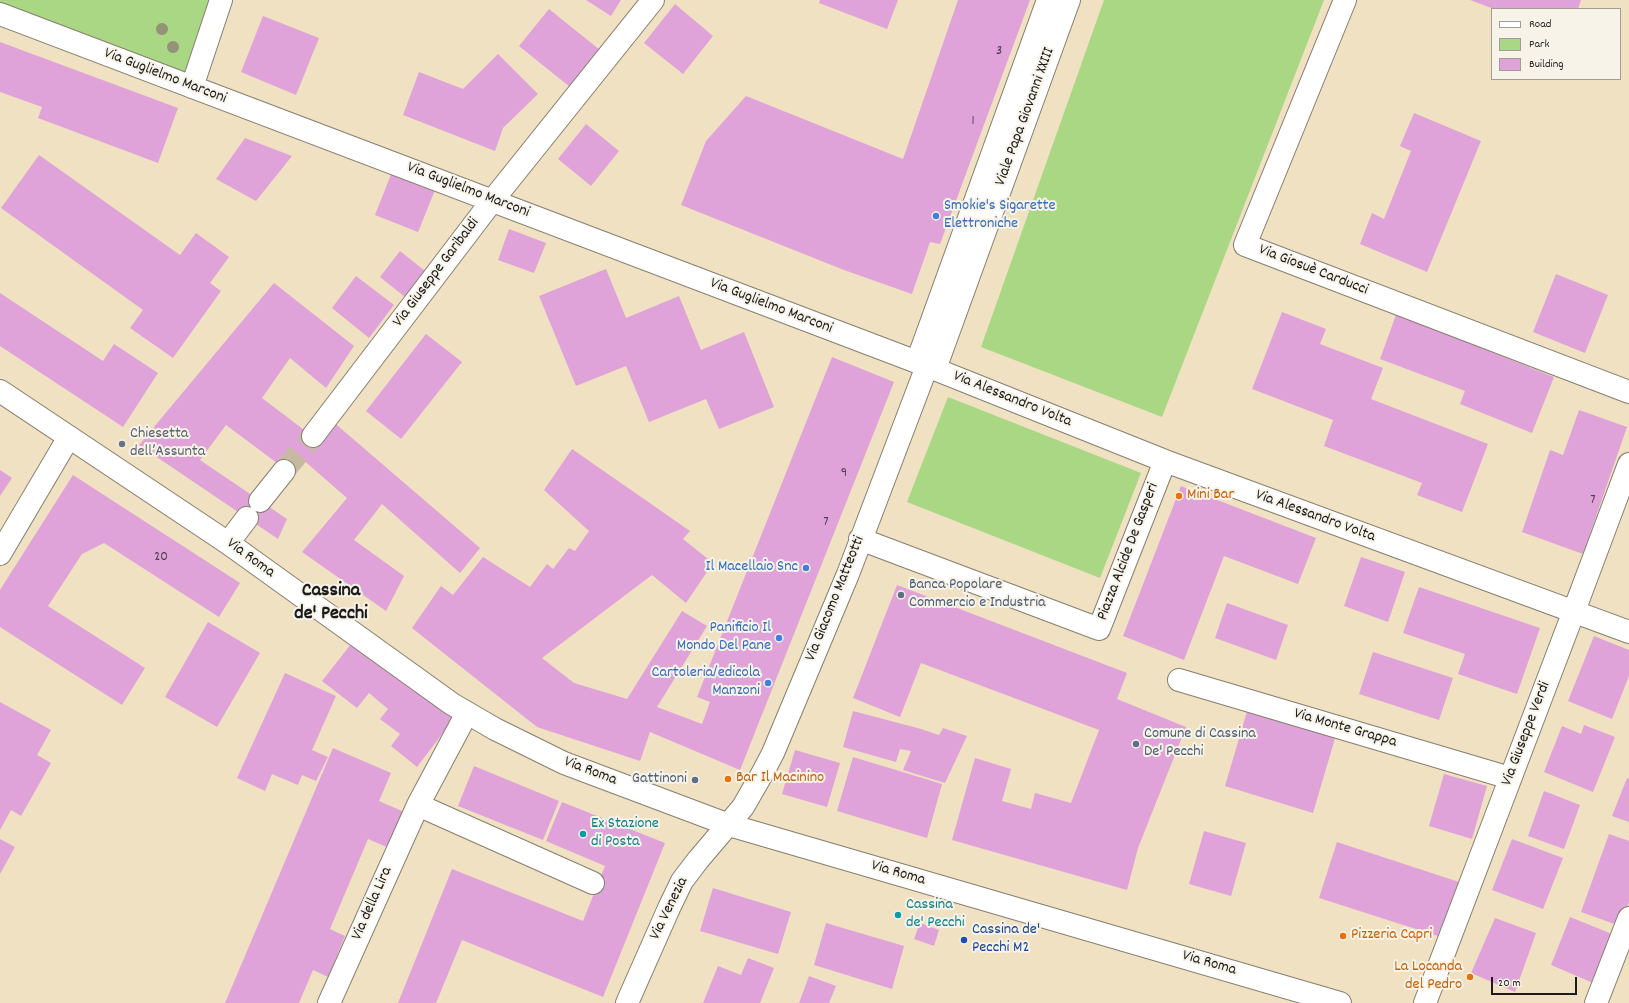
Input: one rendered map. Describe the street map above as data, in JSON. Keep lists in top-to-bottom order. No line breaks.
{"streets":{"street":["Via Guglielmo Marconi","Viale Papa Giovanni XXIII","Via Giosuè Carducci","Via Giuseppe Garibaldi","Via Alessandro Volta","Piazza Alcide De Gasperi","Via Roma","Via Giacomo Matteotti","Via Monte Grappa","Via Giuseppe Verdi","Via della Lira","Via Venezia"]},"crossings":[["Via Guglielmo Marconi","Viale Papa Giovanni XXIII"],["Via Guglielmo Marconi","Via Giuseppe Garibaldi"],["Via Guglielmo Marconi","Via Alessandro Volta"],["Via Guglielmo Marconi","Via Giacomo Matteotti"],["Viale Papa Giovanni XXIII","Via Alessandro Volta"],["Viale Papa Giovanni XXIII","Via Giacomo Matteotti"],["Via Alessandro Volta","Piazza Alcide De Gasperi"],["Via Alessandro Volta","Via Giacomo Matteotti"],["Via Alessandro Volta","Via Giuseppe Verdi"],["Piazza Alcide De Gasperi","Via Giacomo Matteotti"],["Via Roma","Via Giacomo Matteotti"],["Via Roma","Via Venezia"],["Via Giacomo Matteotti","Via Venezia"],["Via Monte Grappa","Via Giuseppe Verdi"]],"districts":["Cassina de' Pecchi"],"places":["Smokie's Sigarette Elettroniche","Chiesetta dell’Assunta","Mini Bar","Il Macellaio Snc","Banca Popolare Commercio e Industria","Panificio Il Mondo Del Pane","Cartoleria/edicola Manzoni","Comune di Cassina De' Pecchi","Bar Il Macinino","Gattinoni","Ex Stazione di Posta","Cassina de' Pecchi","Pizzeria Capri","Cassina de' Pecchi M2","La Locanda del Pedro"],"house_numbers":["3","1","9","7","7","20"],"legend":["Road","Park","Building"],"scale_bar":"20 m"}
